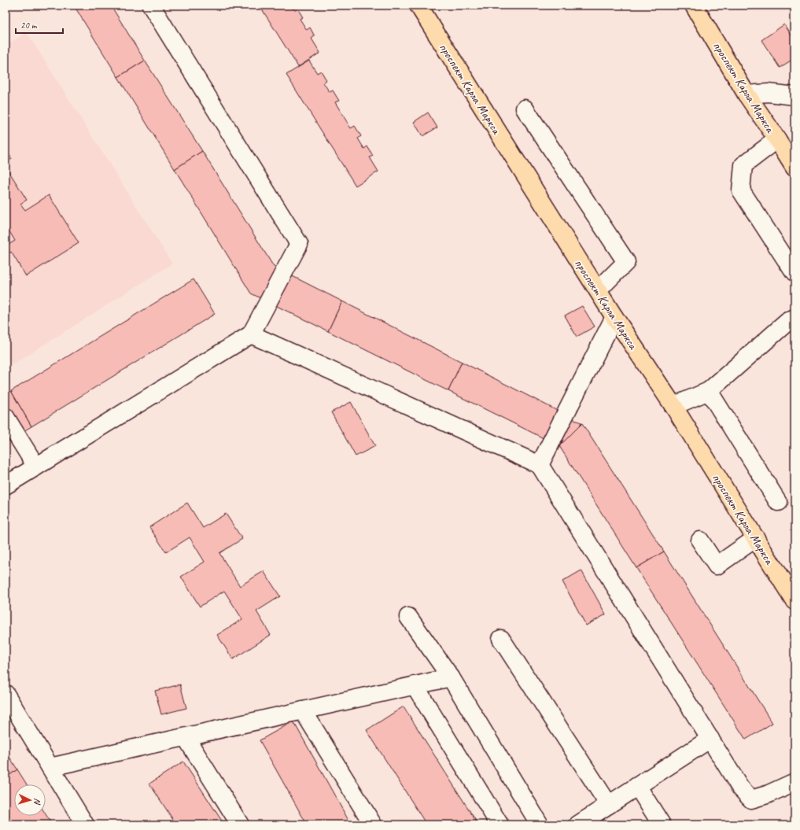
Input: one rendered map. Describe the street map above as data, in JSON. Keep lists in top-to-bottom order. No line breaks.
{"streets":{"main road":["проспект Карла Маркса"]},"scale_bar":"20 m","north":"right"}
